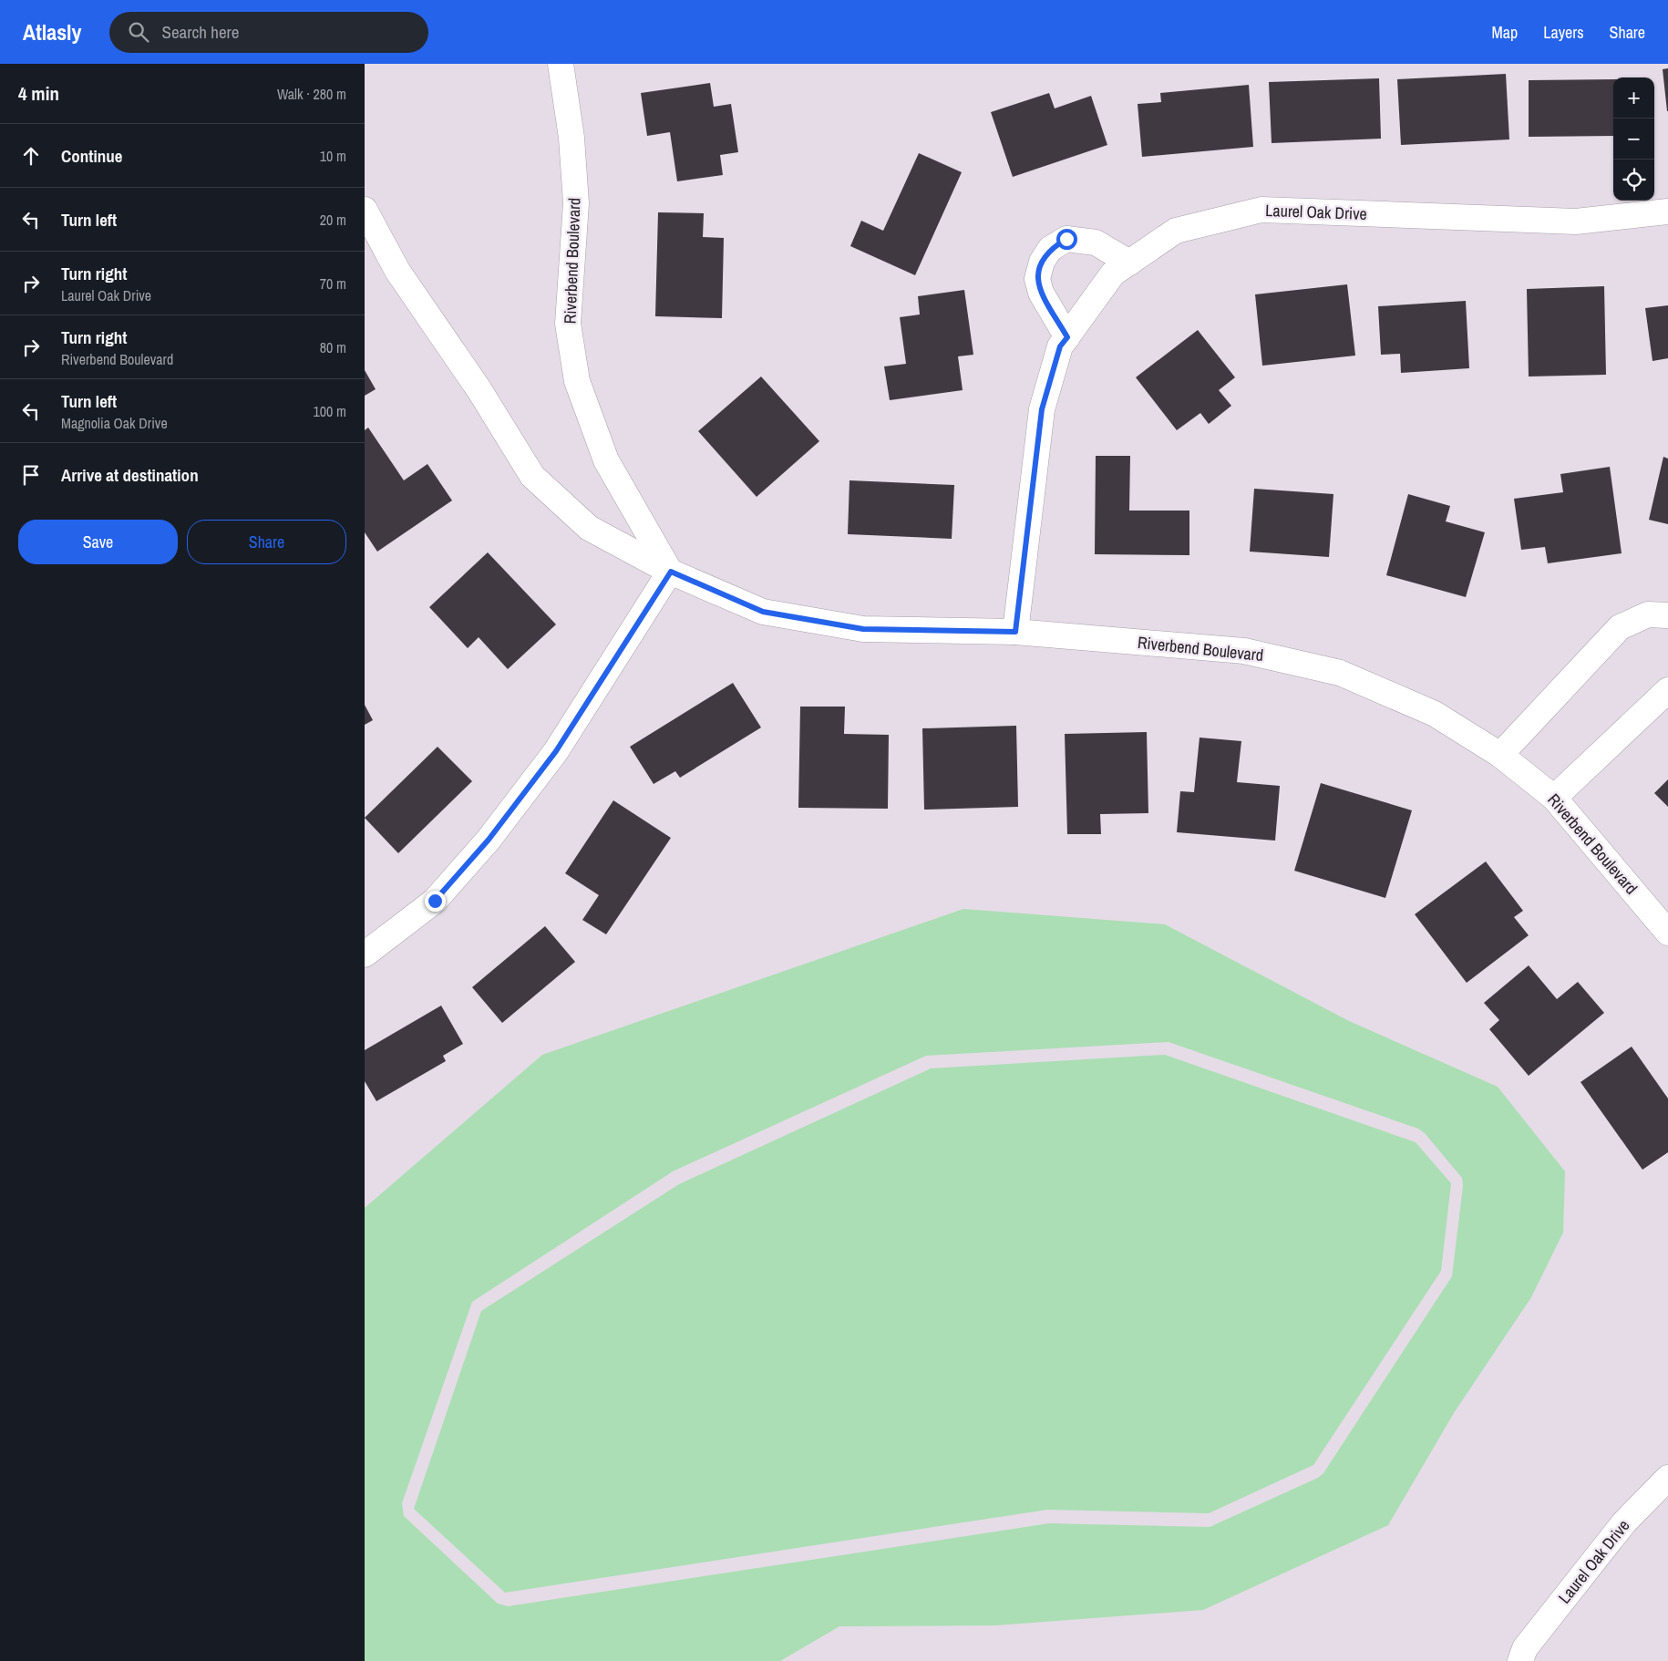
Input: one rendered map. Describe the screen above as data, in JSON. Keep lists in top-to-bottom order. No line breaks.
{"streets":{"street":["Laurel Oak Drive","Riverbend Boulevard"]},"crossings":[["Laurel Oak Drive","Riverbend Boulevard"]],"page":{"header":"Atlasly","search":"Search here","nav":["Map","Layers","Share"],"heading":["4 min","Walk · 280 m"],"map_buttons":["+","−"],"list":[["Continue","10 m"],["Turn left","20 m"],["Turn right","Laurel Oak Drive","70 m"],["Turn right","Riverbend Boulevard","80 m"],["Turn left","Magnolia Oak Drive","100 m"],"Arrive at destination"],"buttons":["Save","Share"]}}
